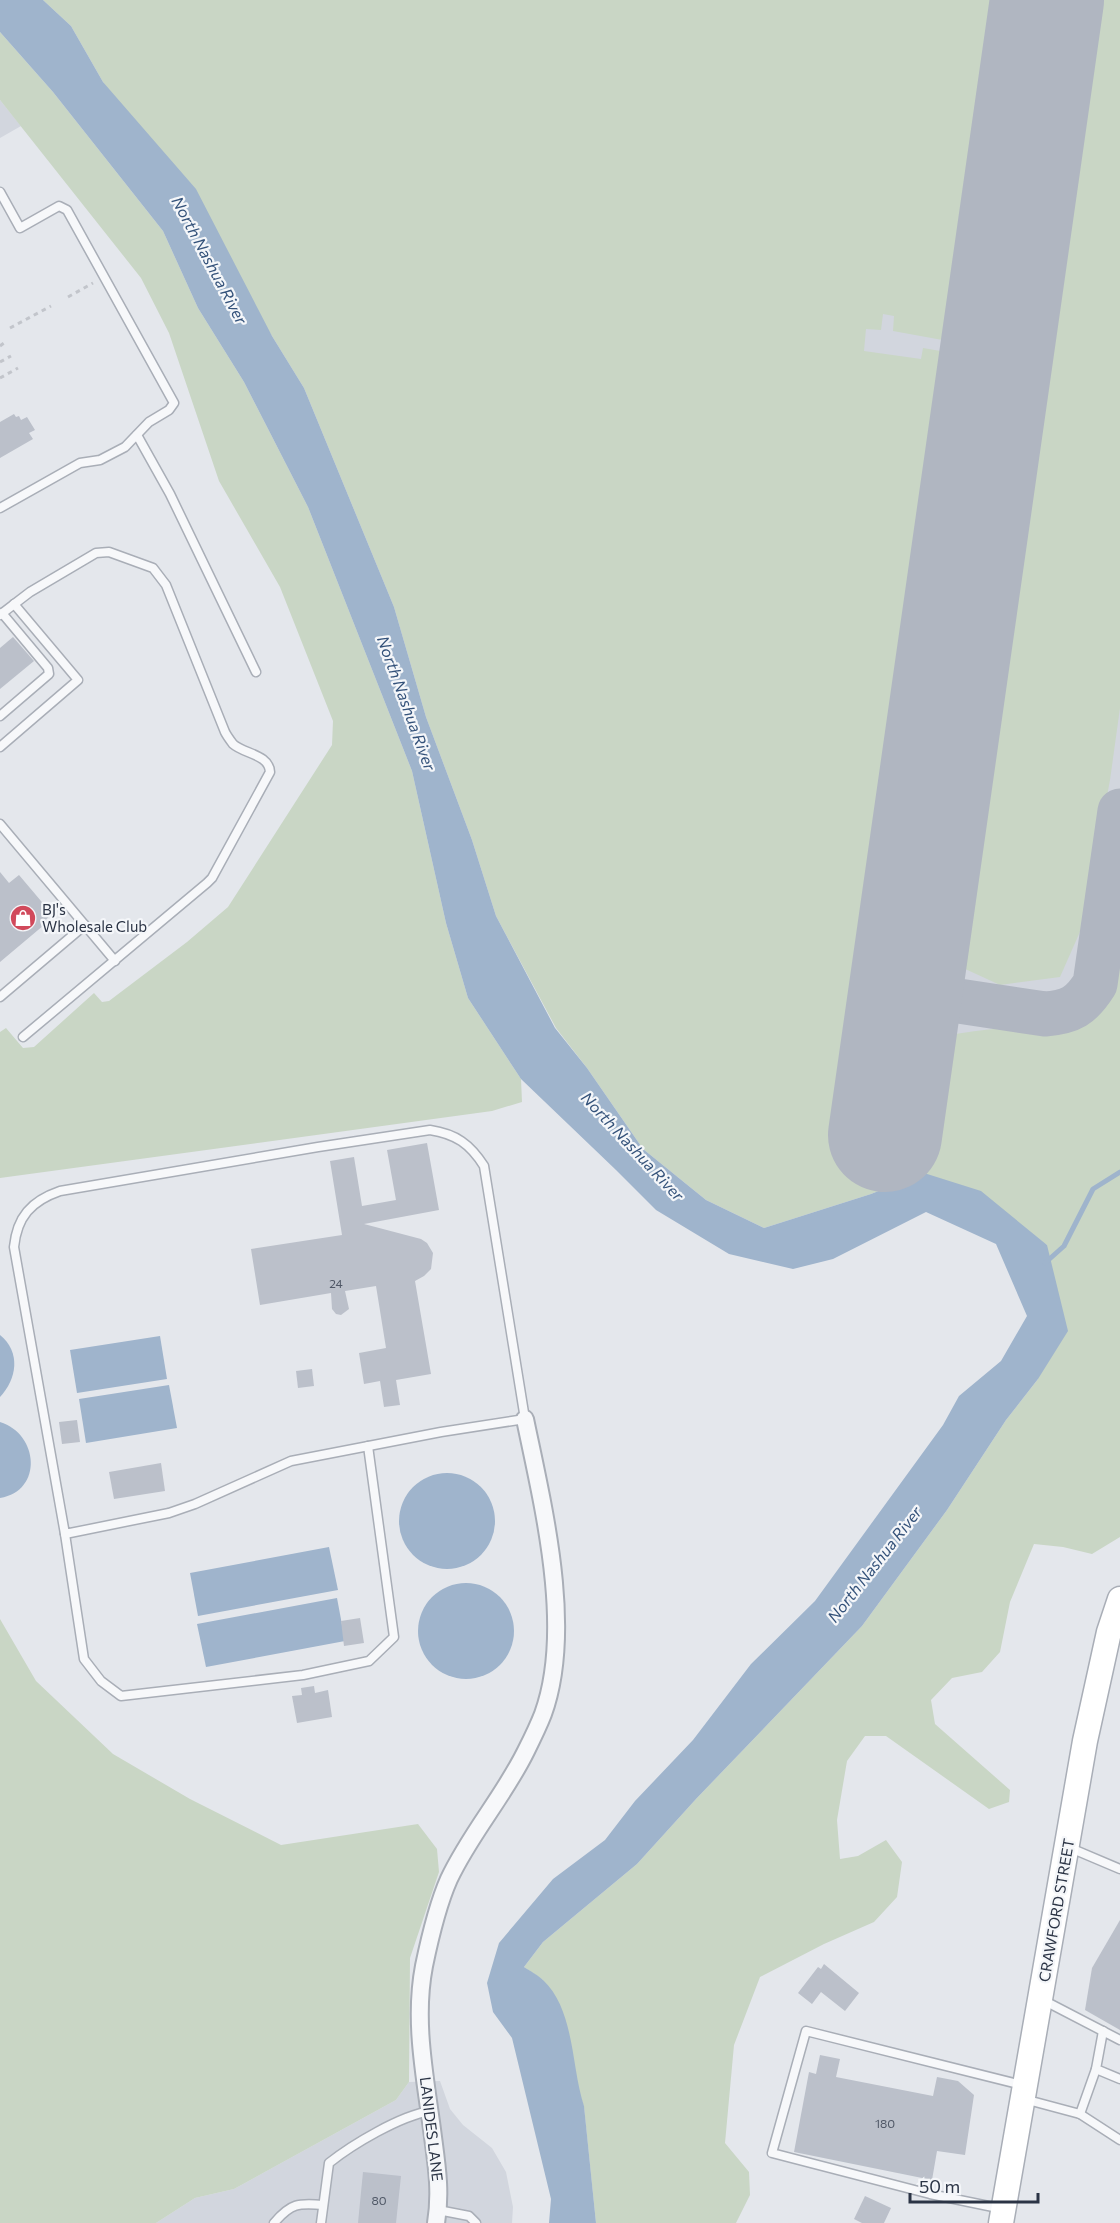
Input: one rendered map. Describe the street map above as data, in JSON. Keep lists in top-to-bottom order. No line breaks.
{"streets":{"main road":["CRAWFORD STREET"],"street":["LANIDES LANE"]},"water":["North Nashua River"],"places":{"shop":["BJ's Wholesale Club"]},"house_numbers":["24","180","80"],"scale_bar":"50 m"}
